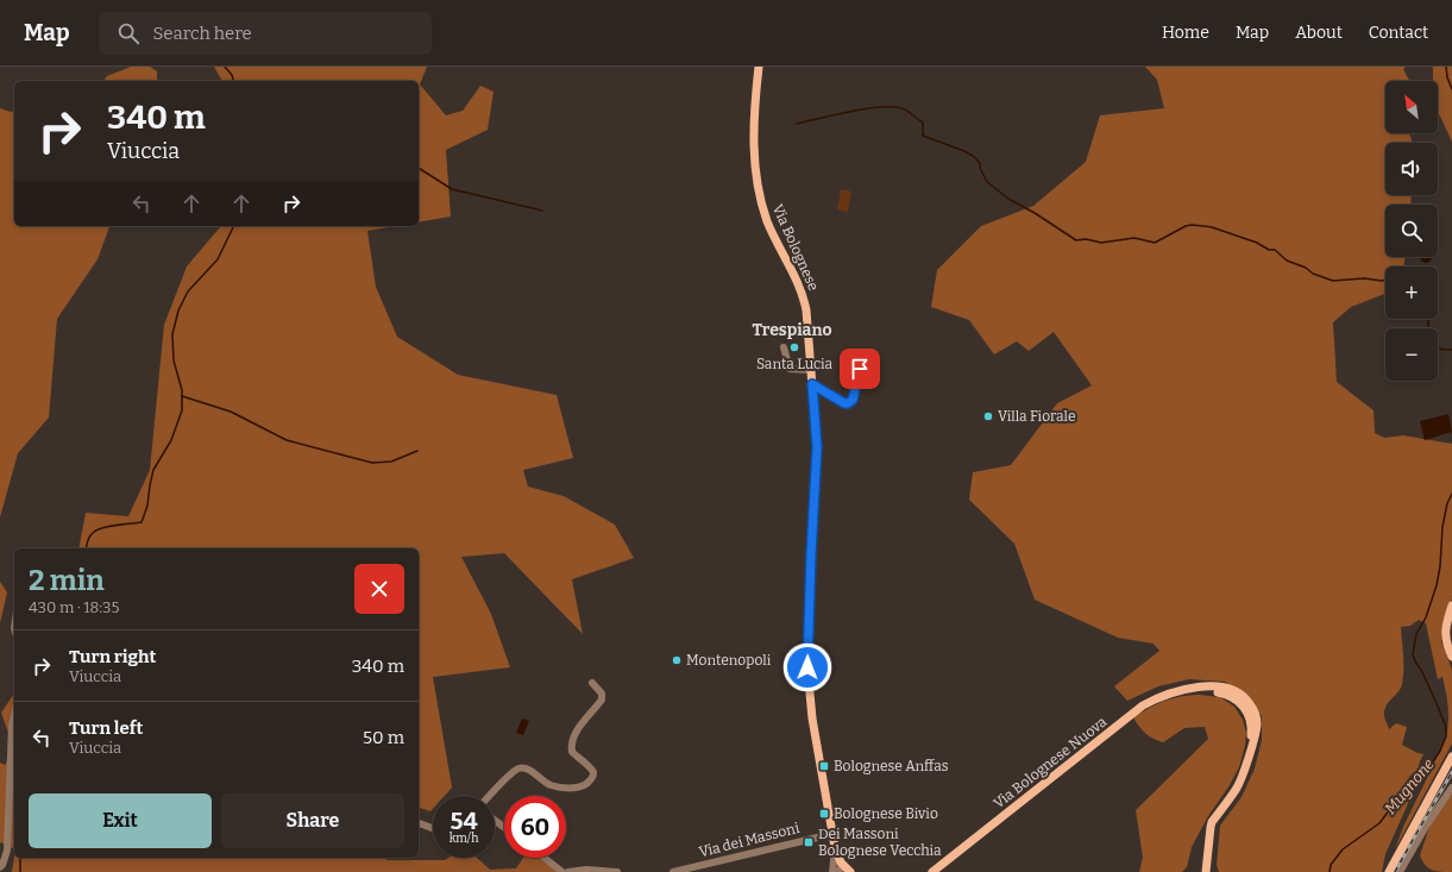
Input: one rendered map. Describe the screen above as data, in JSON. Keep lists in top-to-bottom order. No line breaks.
{"streets":{"main road":["Via Bolognese","Via Bolognese Nuova"],"street":["Via dei Massoni"]},"crossings":[["Via Bolognese","Via dei Massoni"]],"districts":["Trespiano"],"water":["Mugnone"],"places":{"other":["Santa Lucia","Villa Fiorale","Montenopoli"],"transit":["Bolognese Anffas","Bolognese Bivio","Dei Massoni Bolognese Vecchia"]},"north":"top left","page":{"header":"Map","search":"Search here","nav":["Home","Map","About","Contact"],"map_buttons":["+","−"],"turn":["340 m","Viuccia"],"heading":["2 min","430 m · 18:35"],"list":[{"name":"Turn right","note":"Viuccia","value":"340 m"},{"name":"Turn left","note":"Viuccia","value":"50 m"}],"buttons":["Exit","Share"],"speed":"54 km/h","limit":"60"}}
